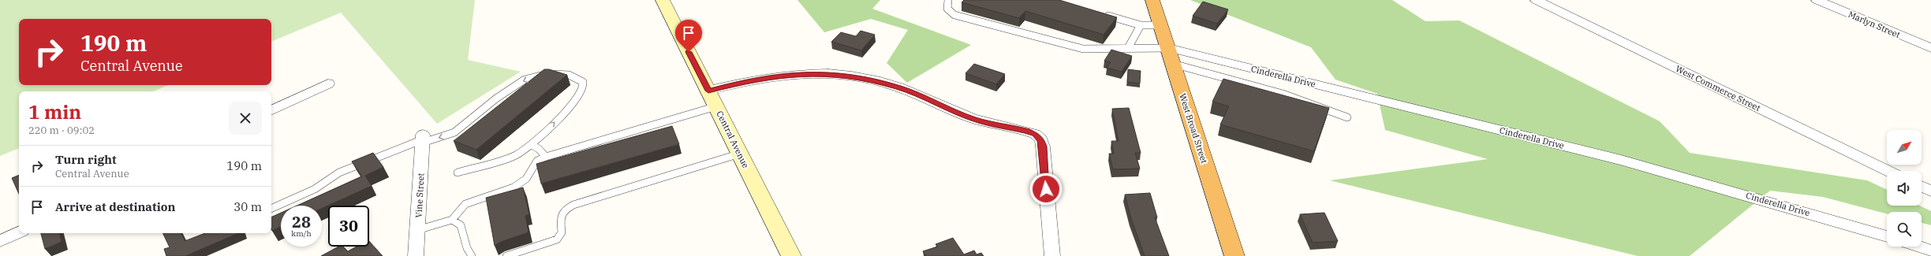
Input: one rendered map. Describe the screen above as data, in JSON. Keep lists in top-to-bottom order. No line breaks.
{"streets":{"highway":["West Broad Street"],"main road":["Central Avenue"],"street":["Marlyn Street","Cinderella Drive","West Commerce Street","Vine Street"]},"crossings":[["Cinderella Drive","West Broad Street"]],"north":"top right","page":{"turn":["190 m","Central Avenue"],"heading":["1 min","220 m · 09:02"],"list":[{"name":"Turn right","note":"Central Avenue","value":"190 m"},{"name":"Arrive at destination","value":"30 m"}],"speed":"28 km/h","limit":"30"}}
